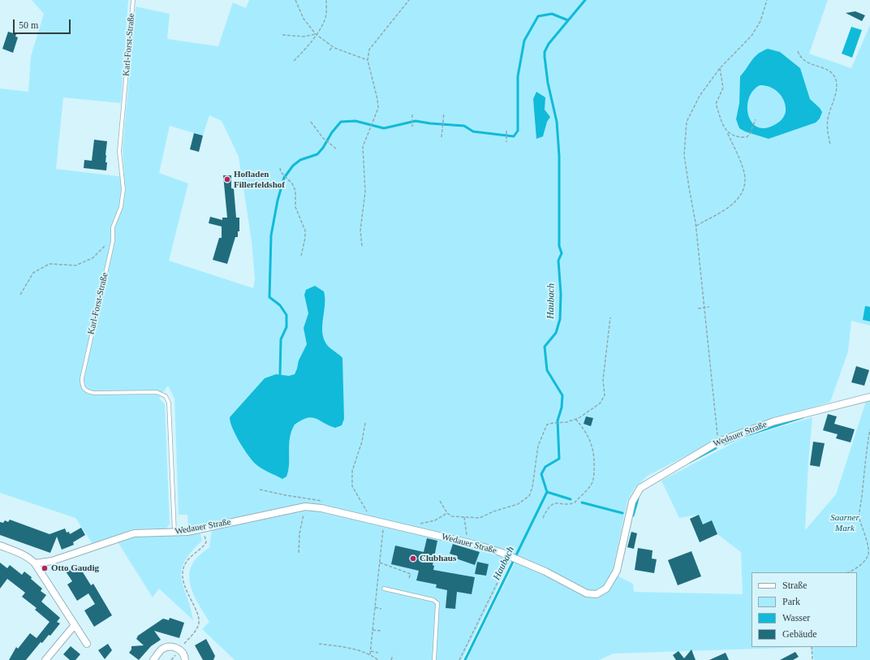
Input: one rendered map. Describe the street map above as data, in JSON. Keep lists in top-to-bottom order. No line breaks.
{"streets":{"street":["Wedauer Straße"],"lane":["Karl-Forst-Straße"]},"crossings":[["Karl-Forst-Straße","Wedauer Straße"]],"water":["Haubach"],"parks":["Saarner Mark"],"places":["Hofladen Fillerfeldshof","Clubhaus","Otto Gaudig"],"legend":["Straße","Park","Wasser","Gebäude"],"scale_bar":"50 m"}
